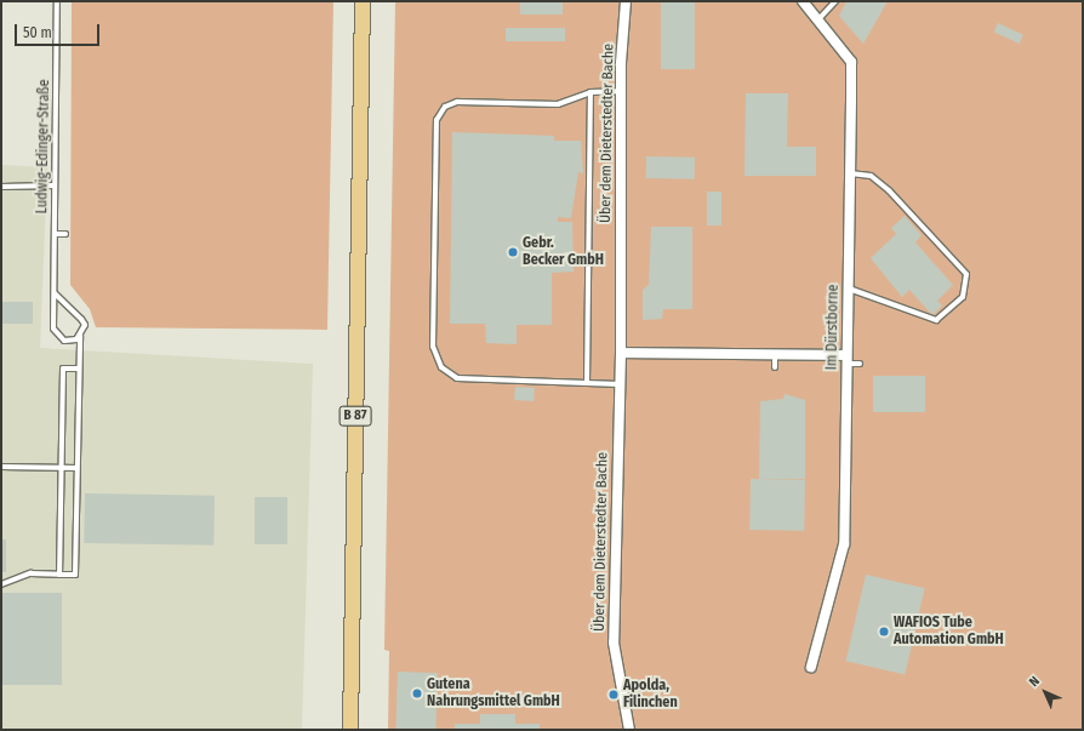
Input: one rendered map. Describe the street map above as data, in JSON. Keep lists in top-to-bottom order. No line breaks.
{"streets":{"main road":["B 87"],"street":["Über dem Dieterstedter Bache","Im Dürstborne"],"lane":["Ludwig-Edinger-Straße"]},"places":["Gebr. Becker GmbH","WAFIOS Tube Automation GmbH","Gutena Nahrungsmittel GmbH","Apolda, Filinchen"],"scale_bar":"50 m","north":"top left"}
